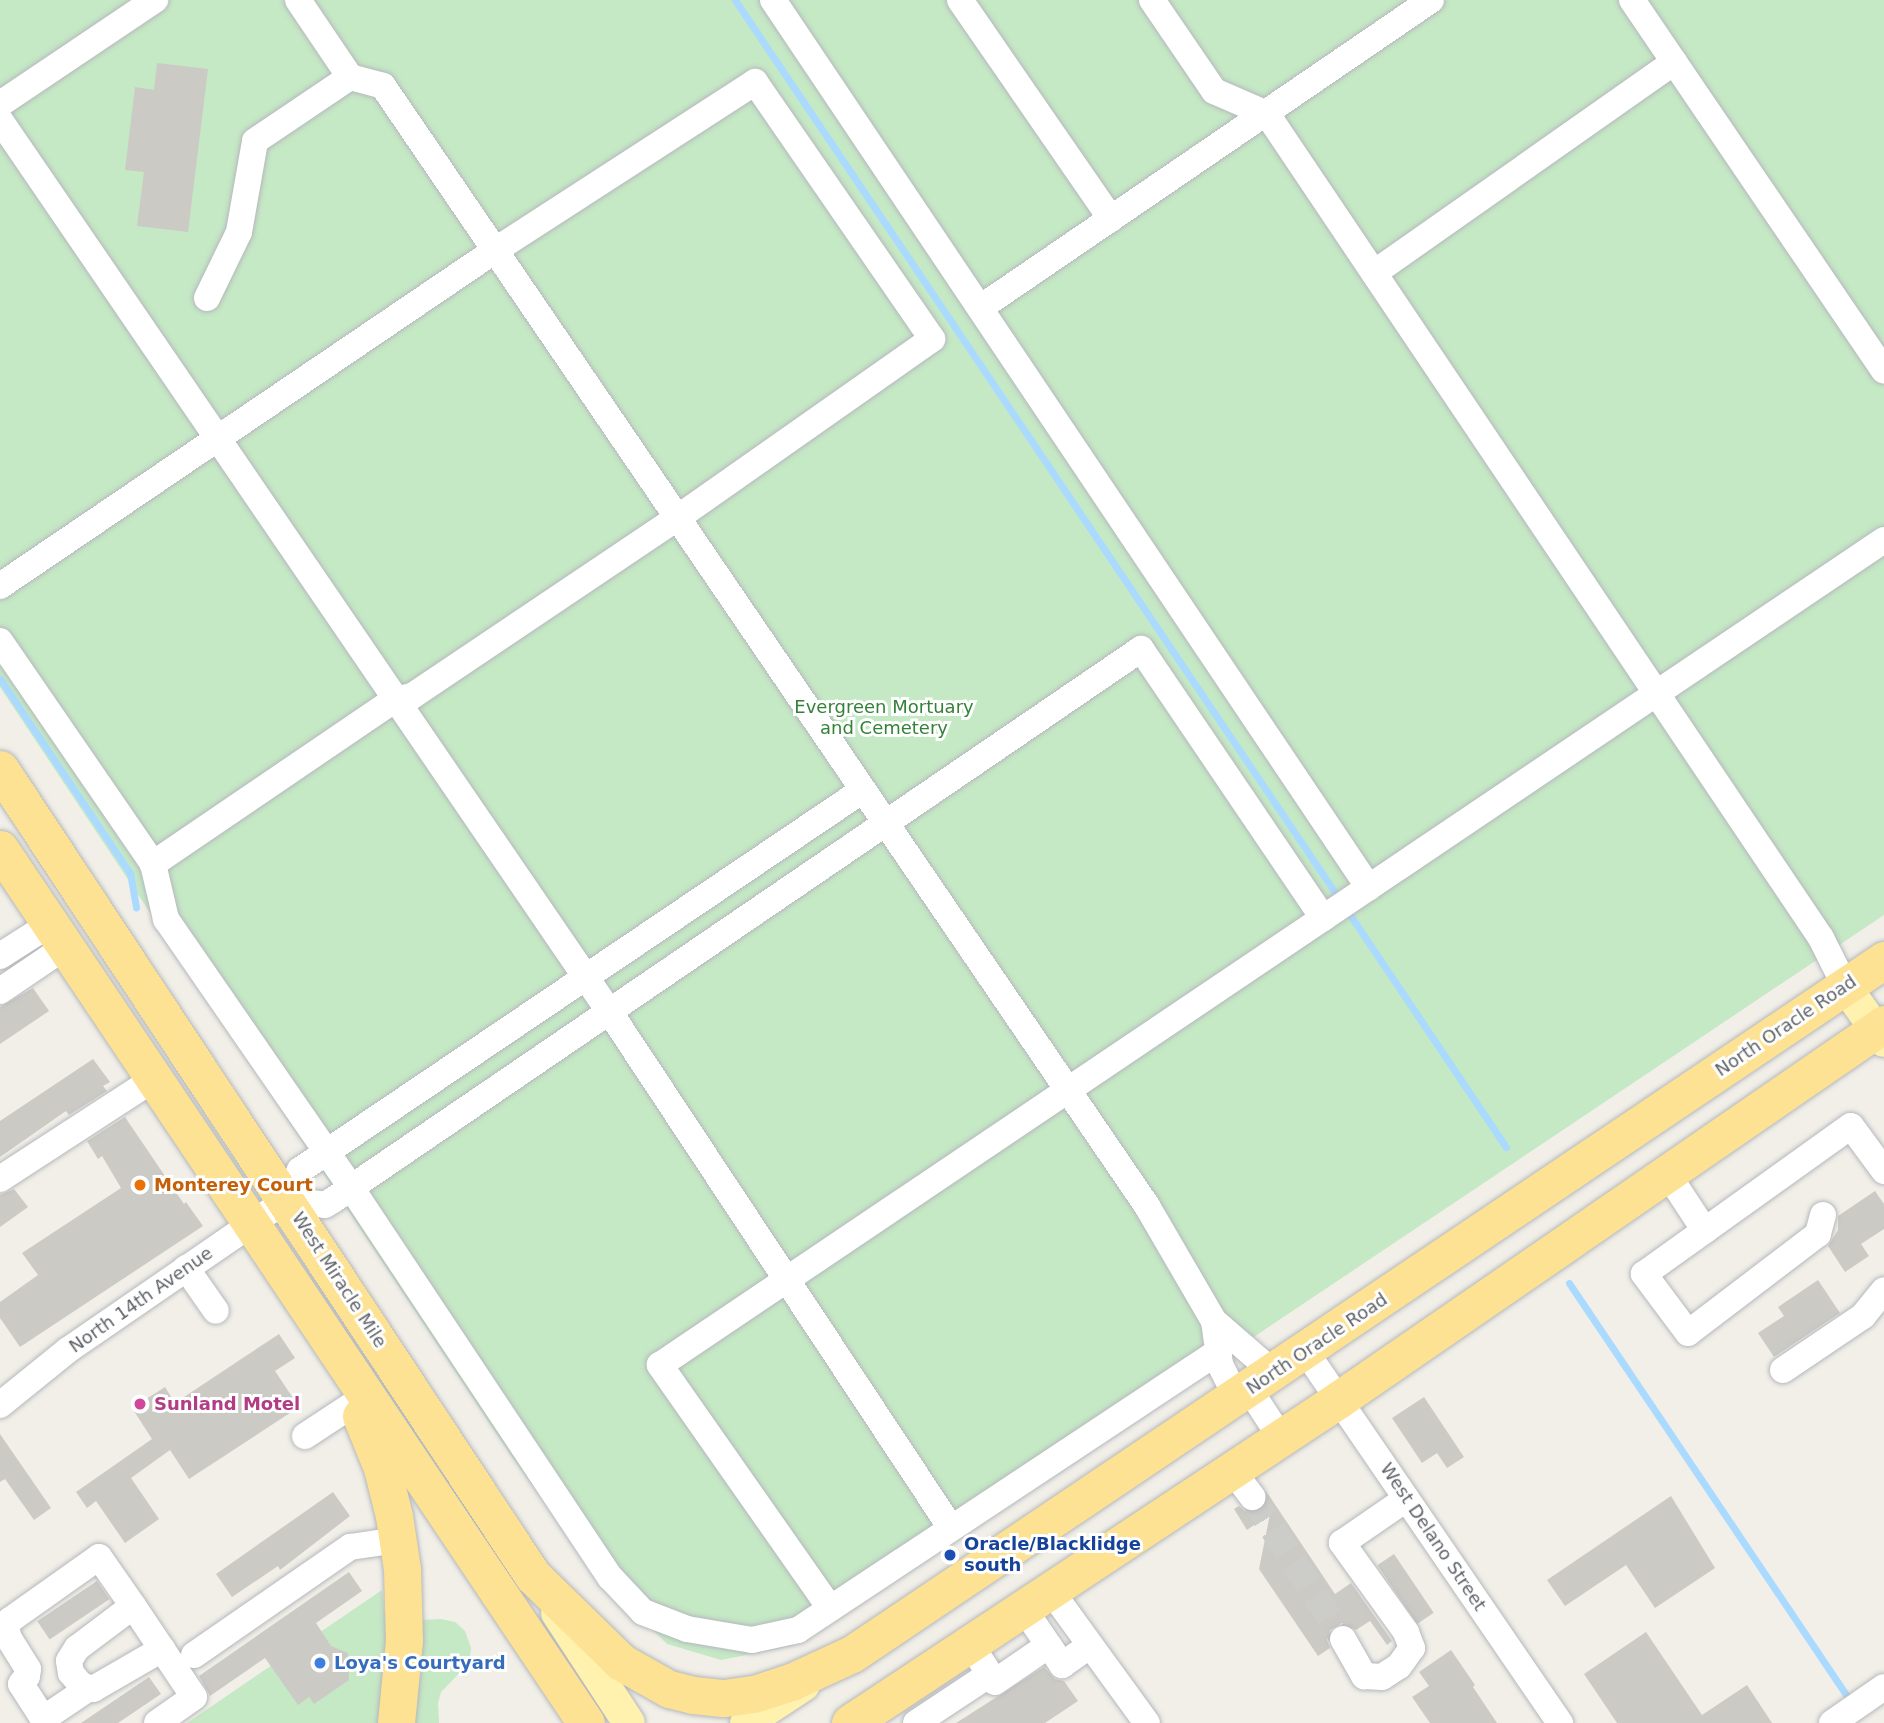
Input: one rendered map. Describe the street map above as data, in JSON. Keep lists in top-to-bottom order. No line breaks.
{"streets":{"highway":["North Oracle Road","West Miracle Mile"],"street":["North 14th Avenue","West Delano Street"]},"crossings":[["North Oracle Road","West Delano Street"],["West Miracle Mile","North 14th Avenue"]],"parks":["Evergreen Mortuary and Cemetery"],"places":["Monterey Court","Sunland Motel","Oracle/Blacklidge south","Loya's Courtyard"]}
